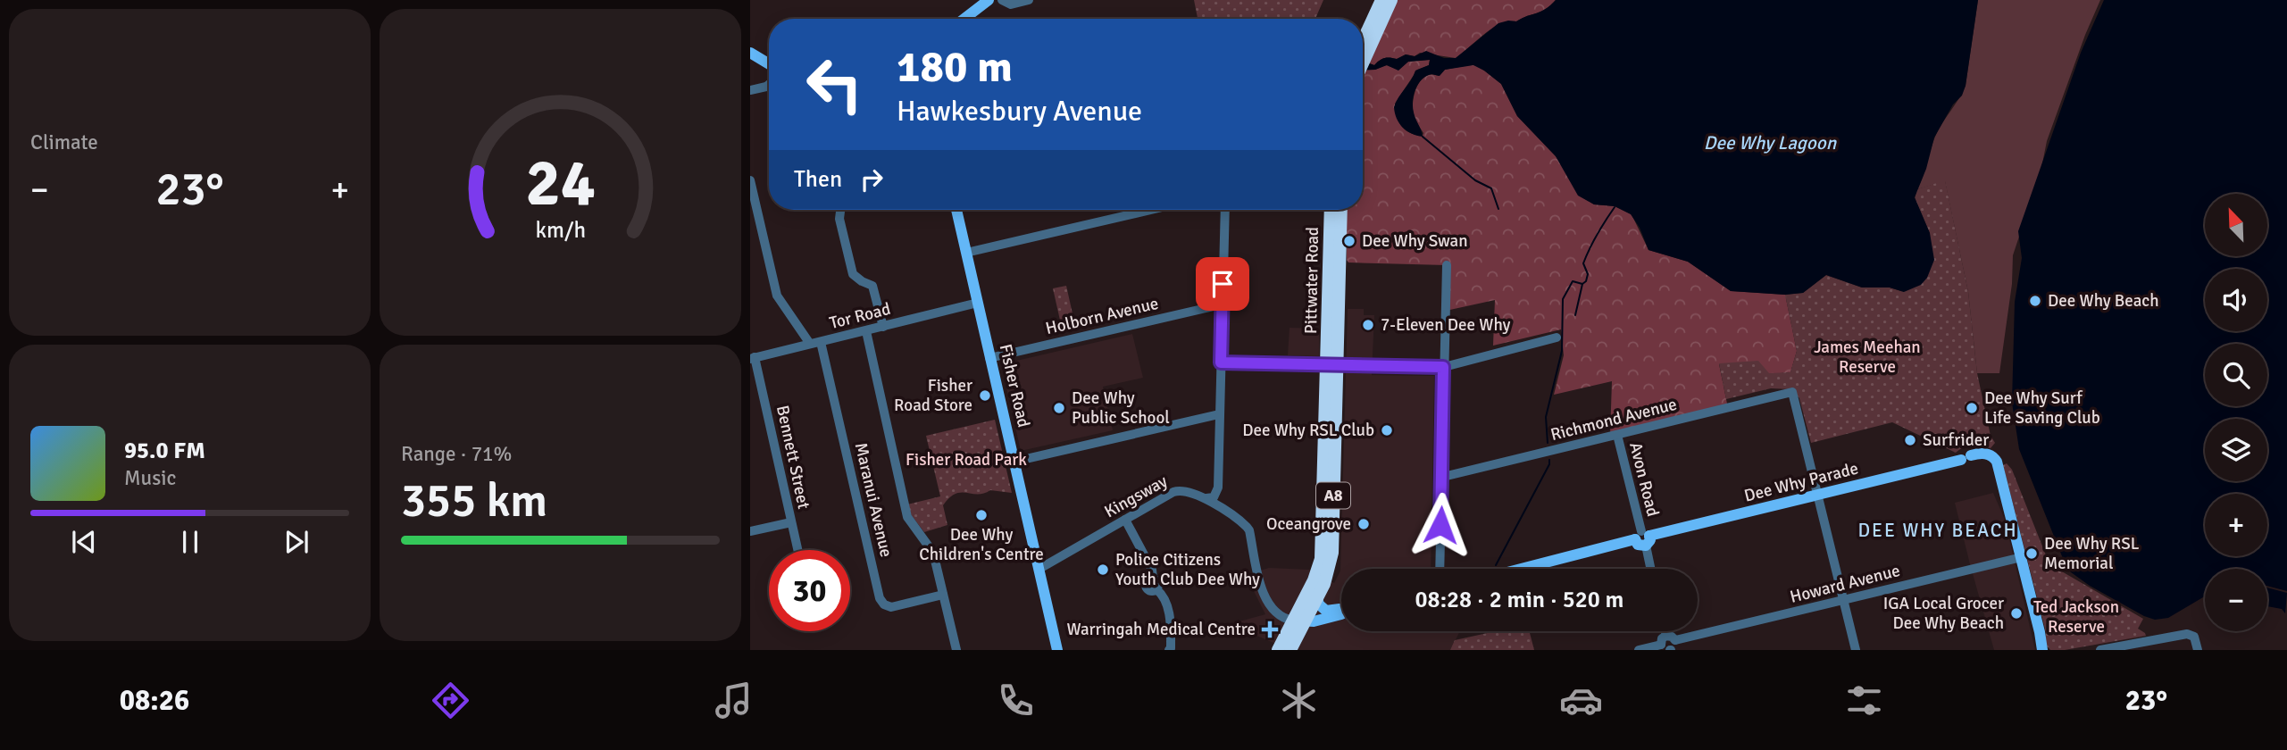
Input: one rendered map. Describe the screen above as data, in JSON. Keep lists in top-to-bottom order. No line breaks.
{"streets":{"highway":["Pittwater Road","A8"],"main road":["Fisher Road","Dee Why Parade"],"street":["Tor Road","Holborn Avenue","Richmond Avenue","Bennett Street","Avon Road","Kingsway","Maranui Avenue","Howard Avenue"]},"crossings":[["Pittwater Road","Kingsway"],["Tor Road","Fisher Road"],["Tor Road","Bennett Street"],["Tor Road","Maranui Avenue"],["Holborn Avenue","Fisher Road"],["Fisher Road","Kingsway"],["Richmond Avenue","Avon Road"],["Richmond Avenue","Dee Why Parade"],["Avon Road","Dee Why Parade"],["Dee Why Parade","Howard Avenue"]],"districts":["DEE WHY BEACH"],"water":["Dee Why Lagoon"],"parks":["James Meehan Reserve","Fisher Road Park","Ted Jackson Reserve"],"places":{"other":["Dee Why Swan","Dee Why Beach","7-Eleven Dee Why","Fisher Road Store","Dee Why Public School","Dee Why Surf Life Saving Club","Dee Why RSL Club","Surfrider","Dee Why Children's Centre","Oceangrove","Dee Why RSL Memorial","Police Citizens Youth Club Dee Why","IGA Local Grocer Dee Why Beach"],"health":["Warringah Medical Centre"]},"north":"top left","page":{"tile":["Climate",["Range · 71%","355 km"]],"turn":["180 m","Hawkesbury Avenue"],"then":"Then","heat":["−","23°","+"],"map_buttons":["+","−"],"song":["95.0 FM","Music"],"limit":"30","trip":"08:28 · 2 min · 520 m","tabs":["08:26","23°"],"gauge":["24","km/h"]}}
